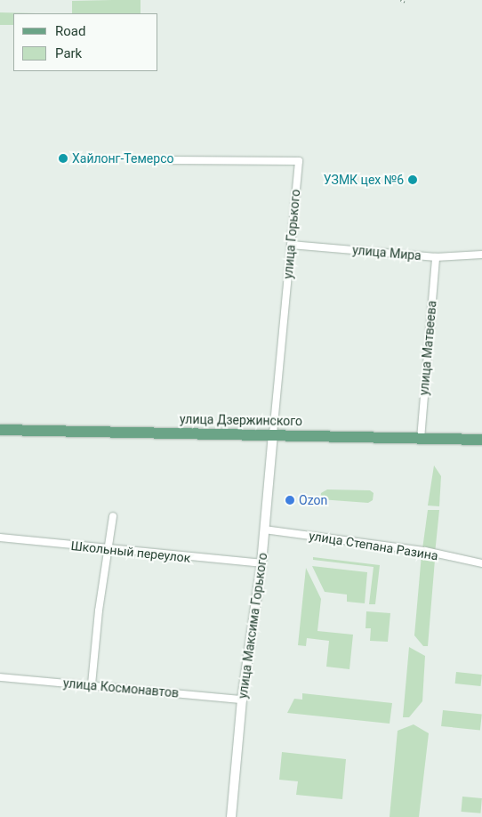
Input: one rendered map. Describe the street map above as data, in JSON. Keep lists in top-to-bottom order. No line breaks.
{"streets":{"main road":["улица Дзержинского"],"street":["улица Горького","улица Мира","улица Матвеева","улица Степана Разина","Школьный переулок","улица Максима Горького","улица Космонавтов"]},"crossings":[["улица Горького","улица Мира"],["улица Горького","улица Дзержинского"],["улица Горького","улица Максима Горького"],["улица Мира","улица Матвеева"],["улица Матвеева","улица Дзержинского"],["улица Дзержинского","улица Максима Горького"],["улица Степана Разина","улица Максима Горького"],["Школьный переулок","улица Максима Горького"],["улица Максима Горького","улица Космонавтов"]],"places":["Хайлонг-Темерсо","УЗМК цех №6","Ozon"],"legend":["Road","Park"]}
